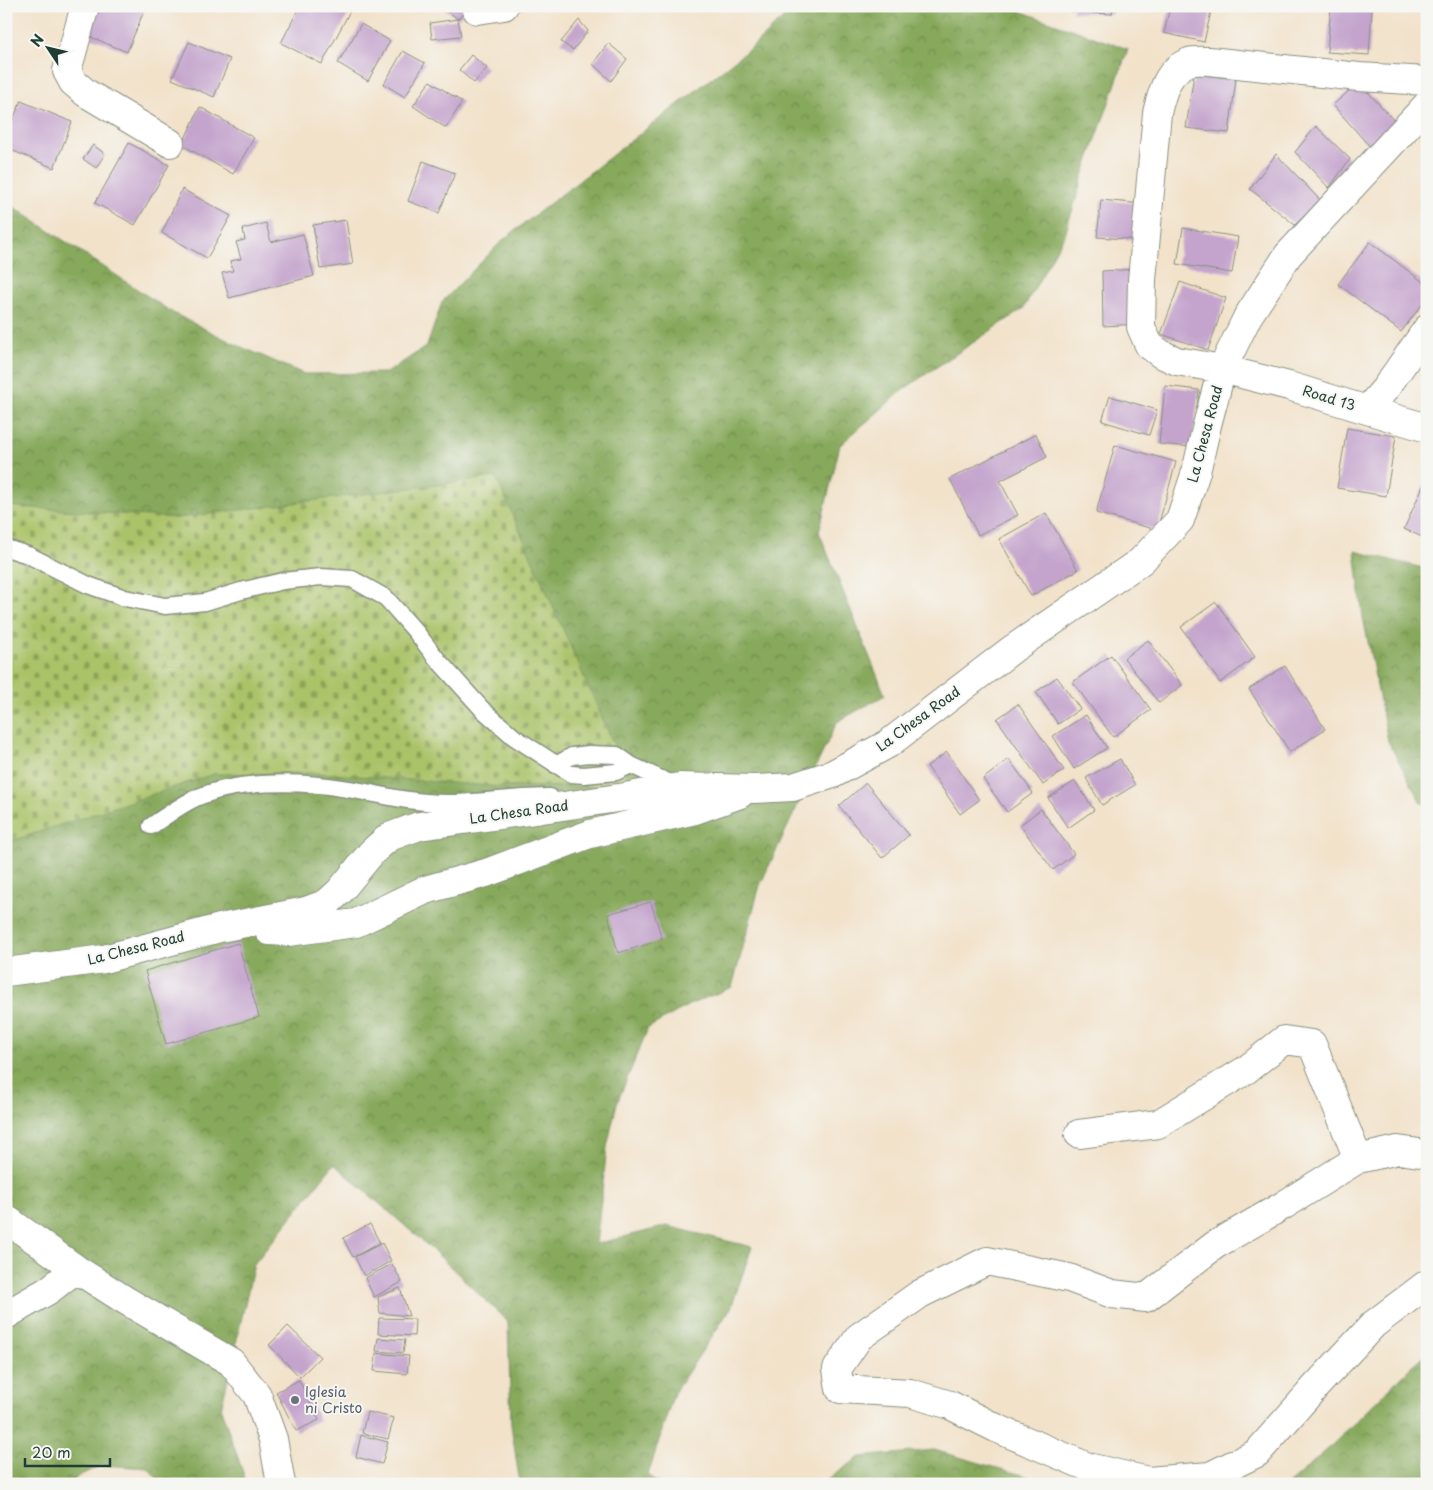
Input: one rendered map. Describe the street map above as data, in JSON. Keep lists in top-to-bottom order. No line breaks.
{"streets":{"street":["Road 13","La Chesa Road"]},"crossings":[["Road 13","La Chesa Road"]],"places":["Iglesia ni Cristo"],"scale_bar":"20 m","north":"top left"}
